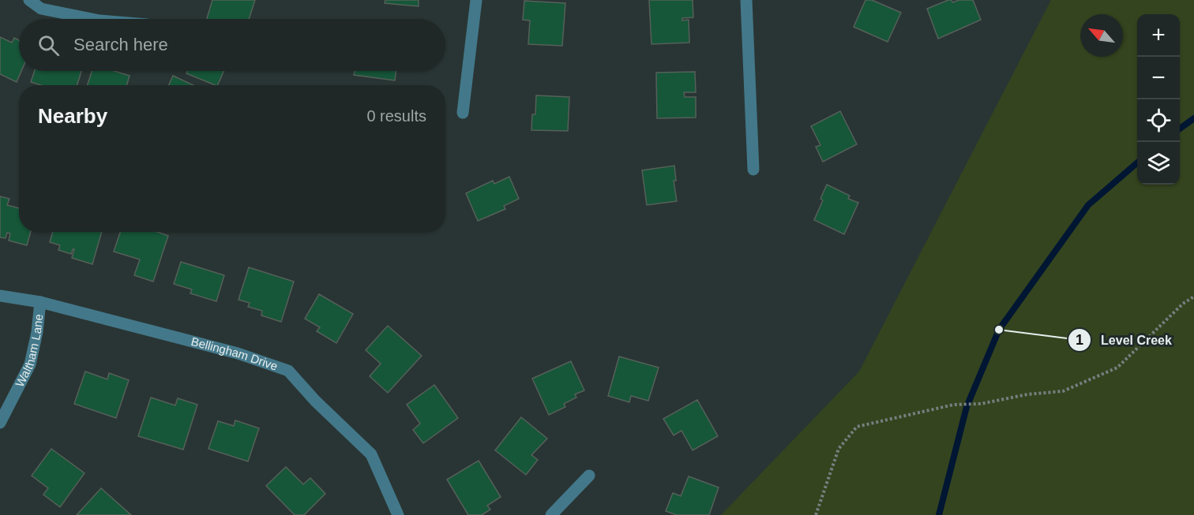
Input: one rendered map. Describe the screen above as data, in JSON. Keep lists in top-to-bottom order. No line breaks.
{"streets":{"street":["Waltham Lane","Bellingham Drive"]},"crossings":[["Waltham Lane","Bellingham Drive"]],"places":["Level Creek"],"north":"top left","page":{"map_buttons":["+","−"],"search":"Search here","heading":["Nearby","0 results"]}}
